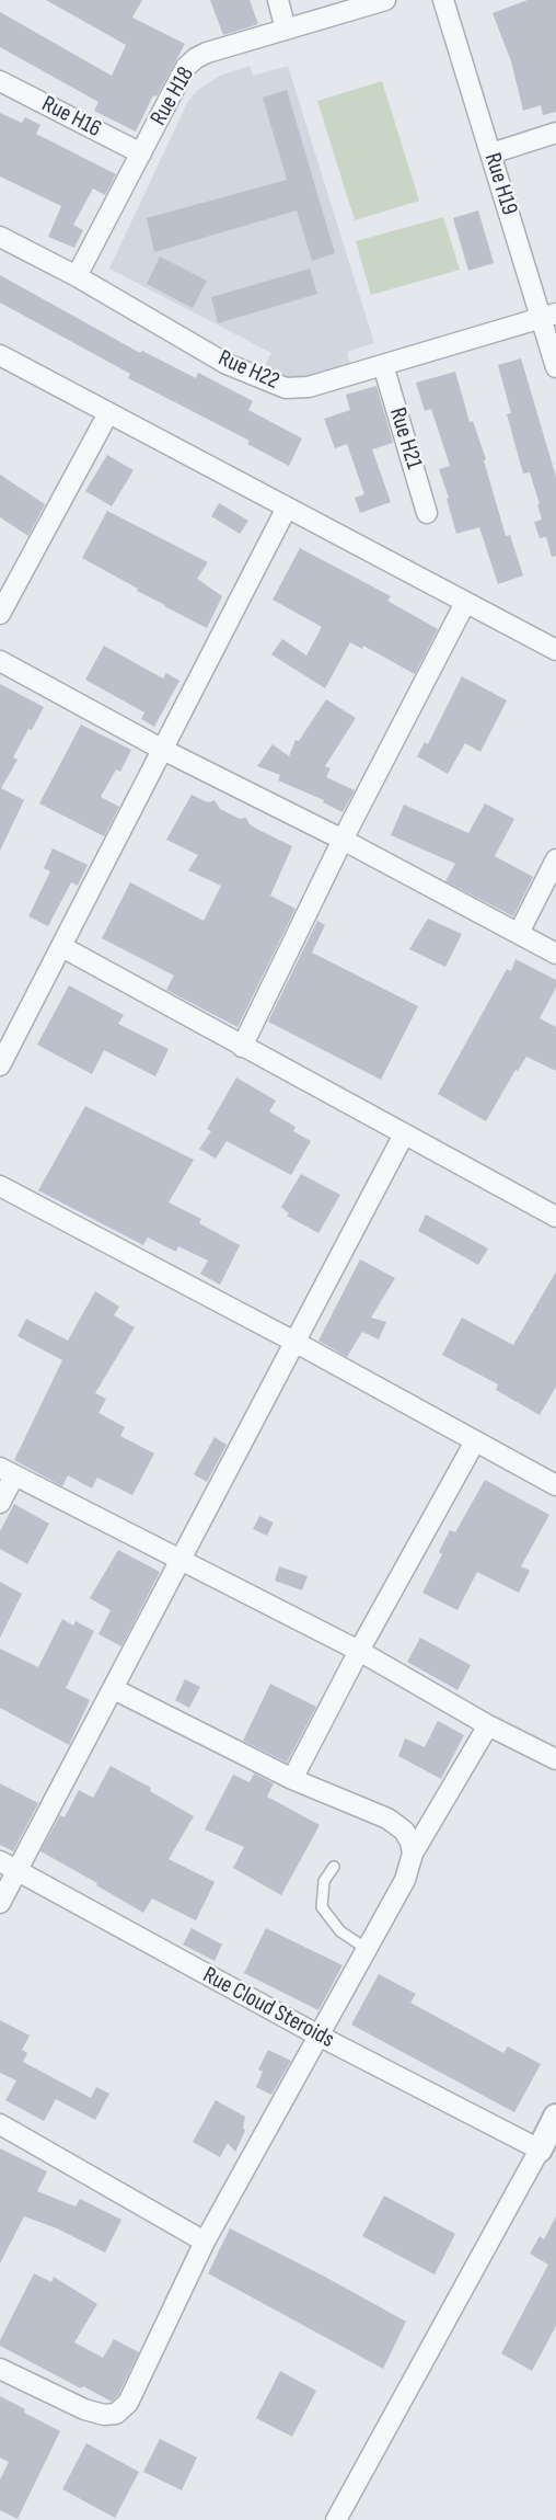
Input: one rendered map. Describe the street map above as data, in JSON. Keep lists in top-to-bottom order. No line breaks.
{"streets":{"street":["Rue H18","Rue H16","Rue H19","Rue H22","Rue H21","Rue Cloud Steroids"]},"crossings":[["Rue H18","Rue H16"],["Rue H18","Rue H22"],["Rue H19","Rue H22"],["Rue H22","Rue H21"]]}
